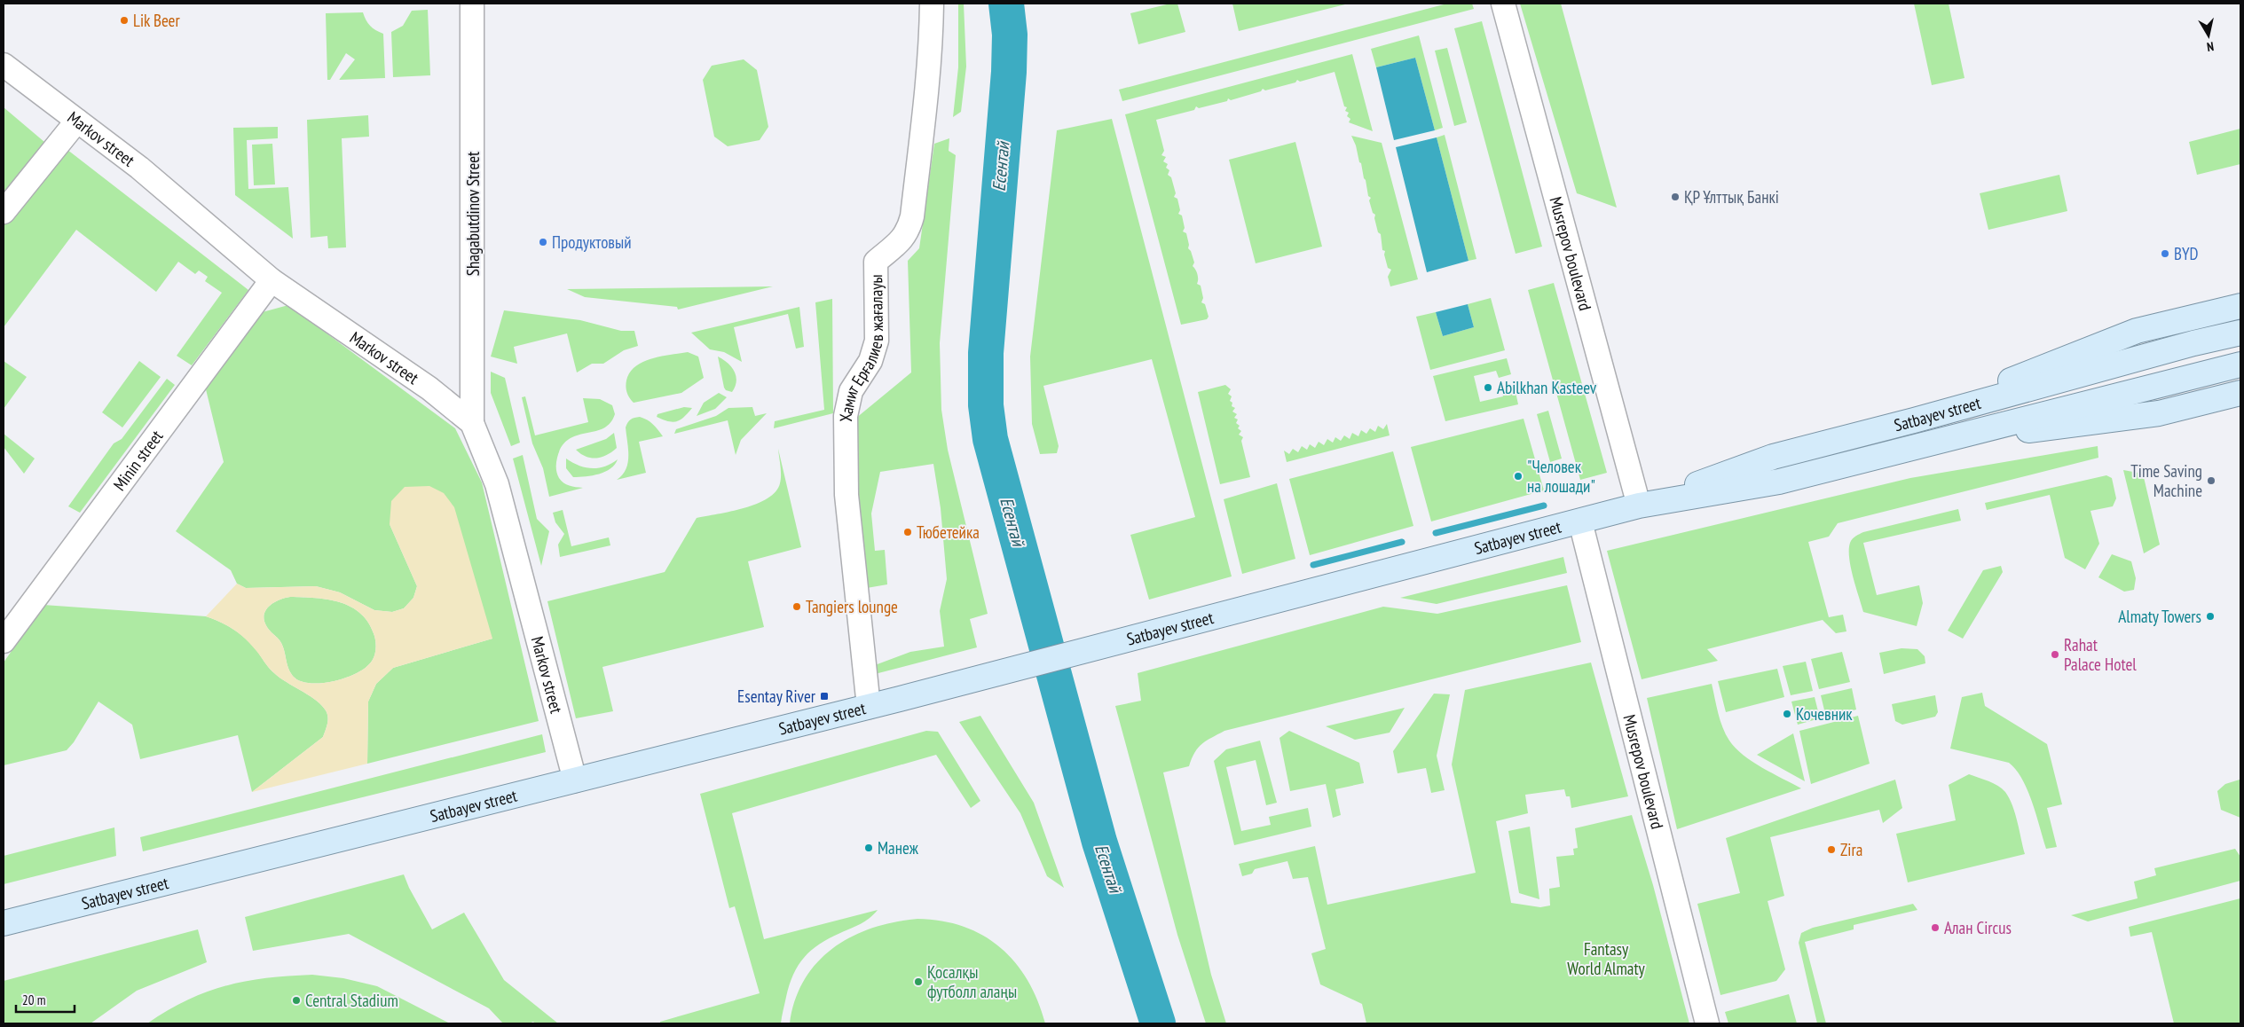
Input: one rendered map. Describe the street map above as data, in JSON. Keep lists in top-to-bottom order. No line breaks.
{"streets":{"main road":["Satbayev street"],"street":["Markov street","Shagabutdinov Street","Musrepov boulevard","Хамит Ерғалиев жағалауы","Minin street"]},"crossings":[["Markov street","Shagabutdinov Street"],["Markov street","Satbayev street"],["Markov street","Minin street"],["Musrepov boulevard","Satbayev street"],["Хамит Ерғалиев жағалауы","Satbayev street"]],"water":["Есентай"],"parks":["Fantasy World Almaty"],"places":{"other":["Lik Beer","ҚР Ұлттық Банкі","Продуктовый","BYD","Abilkhan Kasteev","\"Человек на лошади\"","Time Saving Machine","Тюбетейка","Tangiers lounge","Almaty Towers","Rahat Palace Hotel","Кочевник","Манеж","Zira","Алан Circus","Қосалқы футболл алаңы","Central Stadium"],"transit":["Esentay River"]},"scale_bar":"20 m","north":"bottom"}
